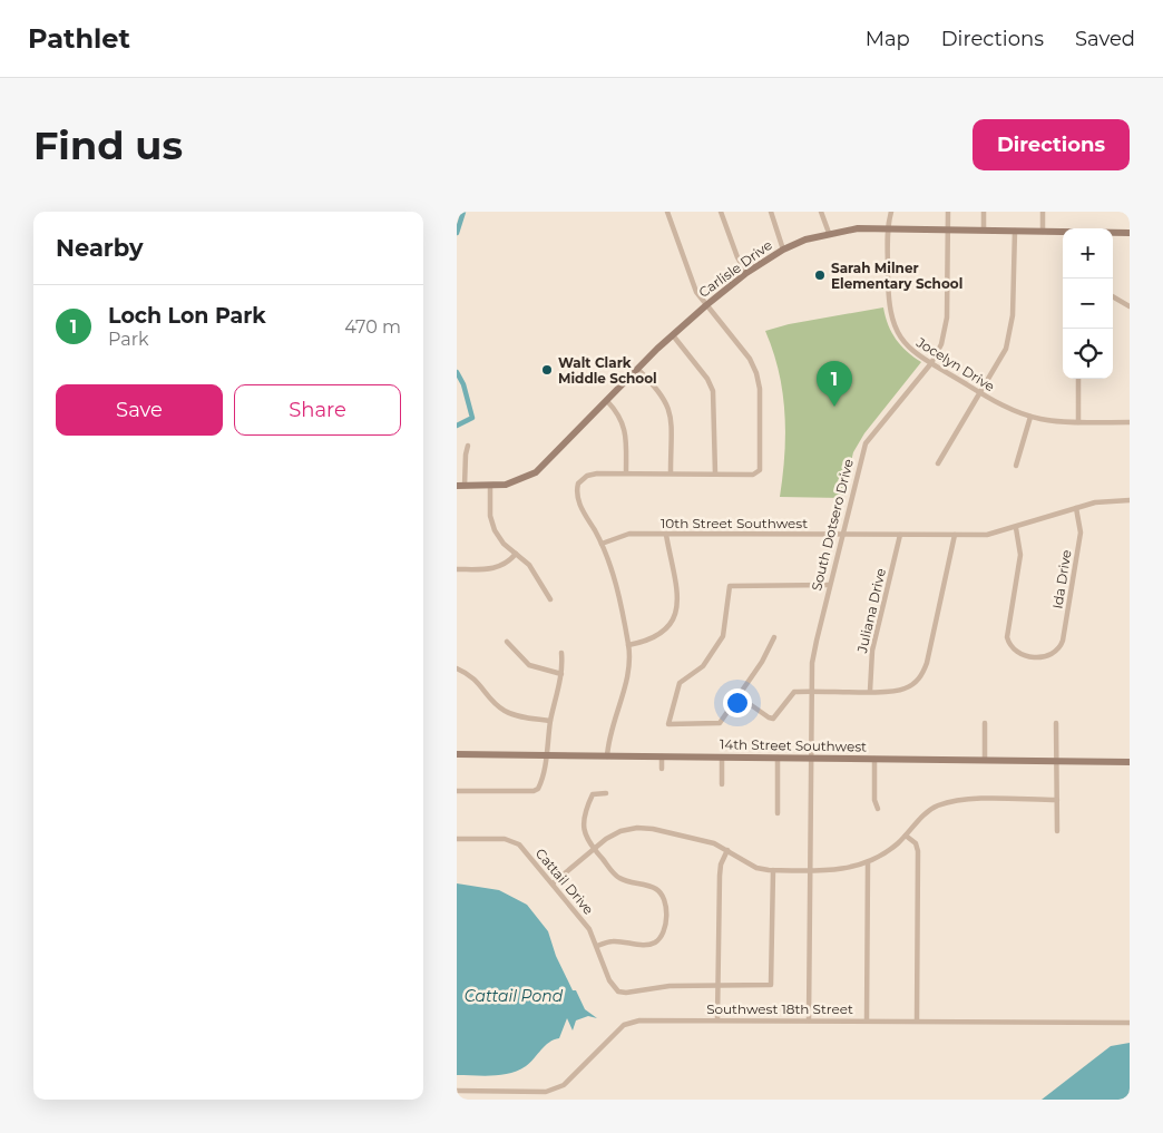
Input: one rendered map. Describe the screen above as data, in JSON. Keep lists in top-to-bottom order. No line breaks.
{"streets":{"street":["Carlisle Drive","Jocelyn Drive","10th Street Southwest","South Dotsero Drive","Ida Drive","Juliana Drive","14th Street Southwest","Cattail Drive","Southwest 18th Street"]},"crossings":[["Carlisle Drive","Jocelyn Drive"],["Carlisle Drive","South Dotsero Drive"],["Jocelyn Drive","South Dotsero Drive"],["10th Street Southwest","South Dotsero Drive"],["10th Street Southwest","Ida Drive"],["10th Street Southwest","Juliana Drive"],["South Dotsero Drive","14th Street Southwest"],["South Dotsero Drive","Southwest 18th Street"]],"water":["Cattail Pond"],"places":["Sarah Milner Elementary School","Walt Clark Middle School"],"page":{"header":"Pathlet","nav":["Map","Directions","Saved"],"buttons":["Directions",["Save","Share"]],"title":"Find us","heading":"Nearby","map_buttons":["+","−"],"list":[{"mark":"1","name":"Loch Lon Park","note":"Park","value":"470 m"}],"pins":"1"}}
